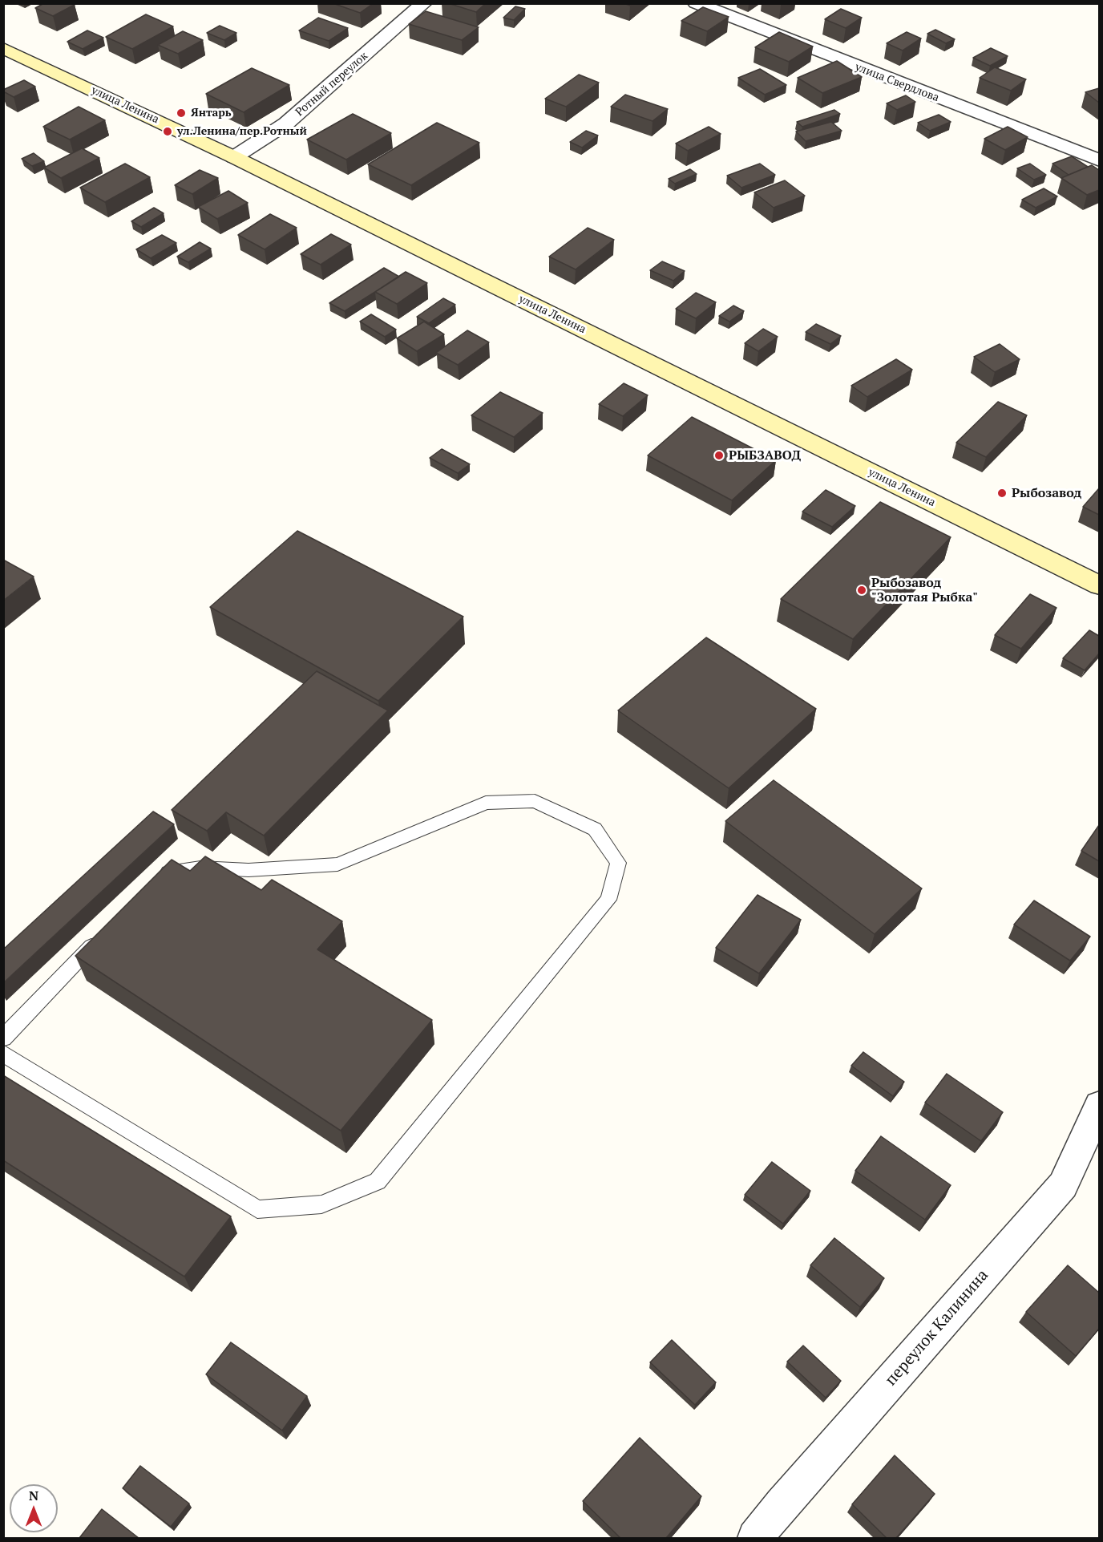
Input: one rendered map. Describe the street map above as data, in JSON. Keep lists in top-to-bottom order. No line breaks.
{"streets":{"main road":["улица Ленина"],"street":["улица Свердлова","Ротный переулок","переулок Калинина"]},"crossings":[["Ротный переулок","улица Ленина"]],"places":["Янтарь","ул.Ленина/пер.Ротный","РЫБЗАВОД","Рыбозавод","Рыбозавод \"Золотая Рыбка\""],"north":"top"}
